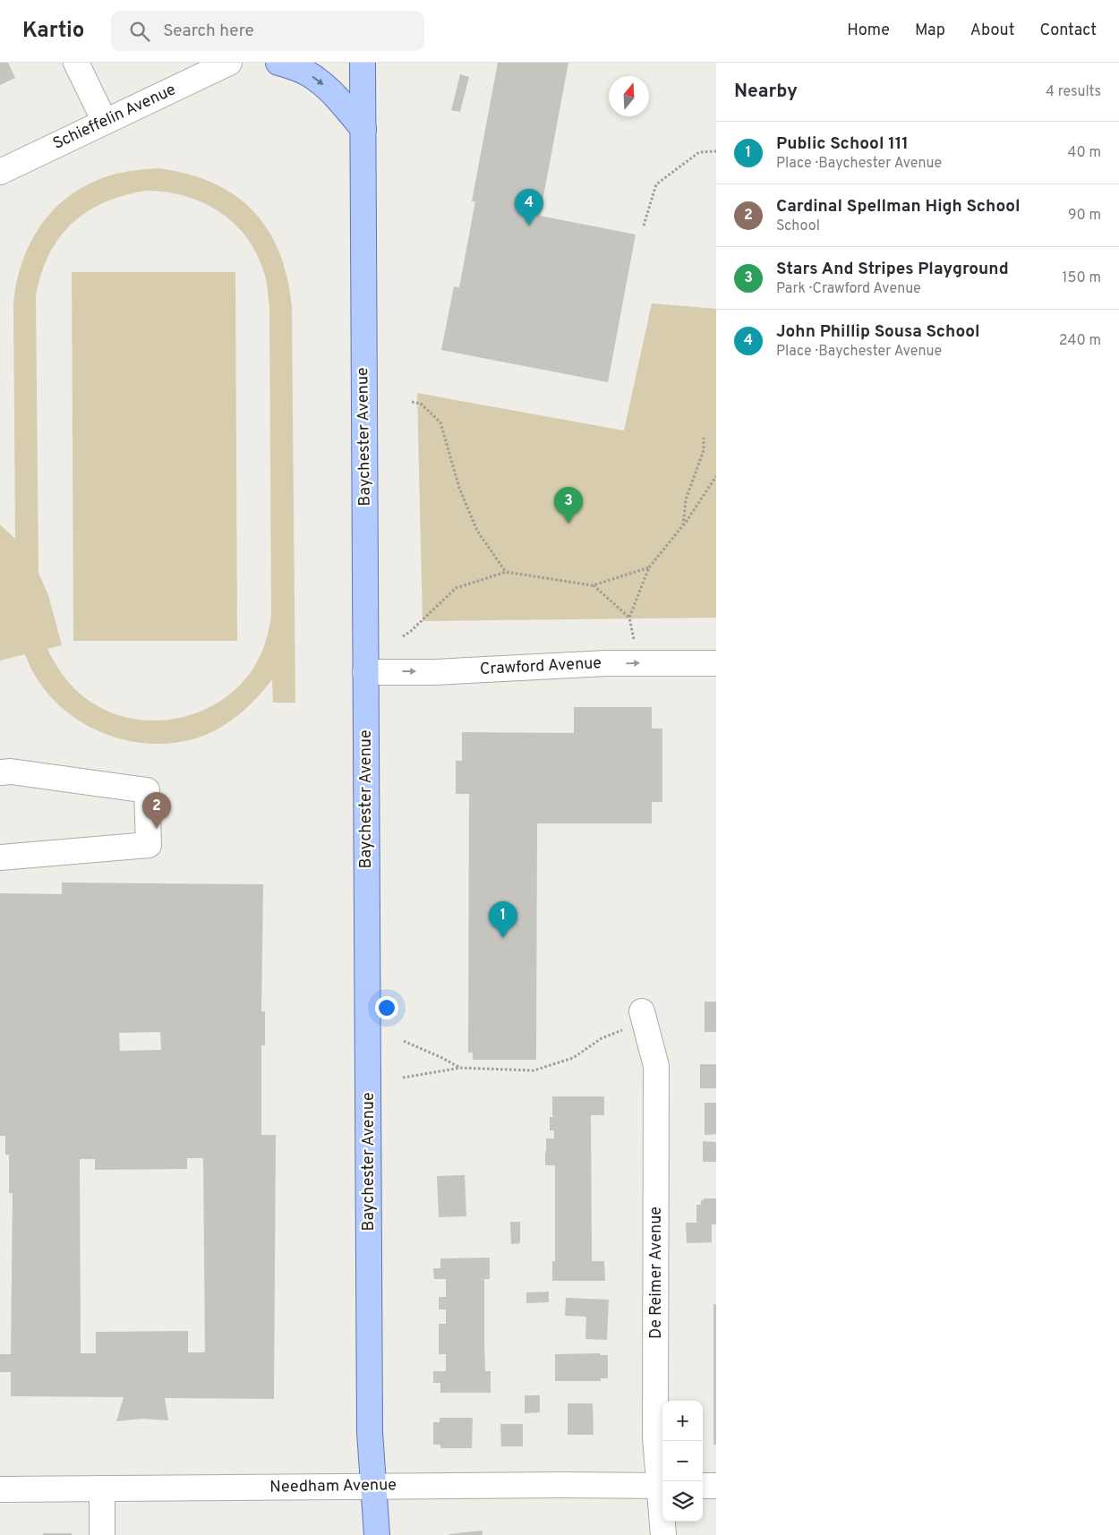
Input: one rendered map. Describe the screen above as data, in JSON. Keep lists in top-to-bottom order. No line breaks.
{"streets":{"main road":["Baychester Avenue"],"street":["Schieffelin Avenue","Crawford Avenue","De Reimer Avenue","Needham Avenue"]},"crossings":[["Baychester Avenue","Crawford Avenue"],["Baychester Avenue","Needham Avenue"],["De Reimer Avenue","Needham Avenue"]],"one_way":["Crawford Avenue"],"north":"top","page":{"header":"Kartio","search":"Search here","nav":["Home","Map","About","Contact"],"heading":["Nearby","4 results"],"list":[{"mark":"1","name":"Public School 111","note":"Place · Baychester Avenue","value":"40 m"},{"mark":"2","name":"Cardinal Spellman High School","note":"School","value":"90 m"},{"mark":"3","name":"Stars And Stripes Playground","note":"Park · Crawford Avenue","value":"150 m"},{"mark":"4","name":"John Phillip Sousa School","note":"Place · Baychester Avenue","value":"240 m"}],"pins":["4","3","2","1"],"map_buttons":["+","−"]}}
